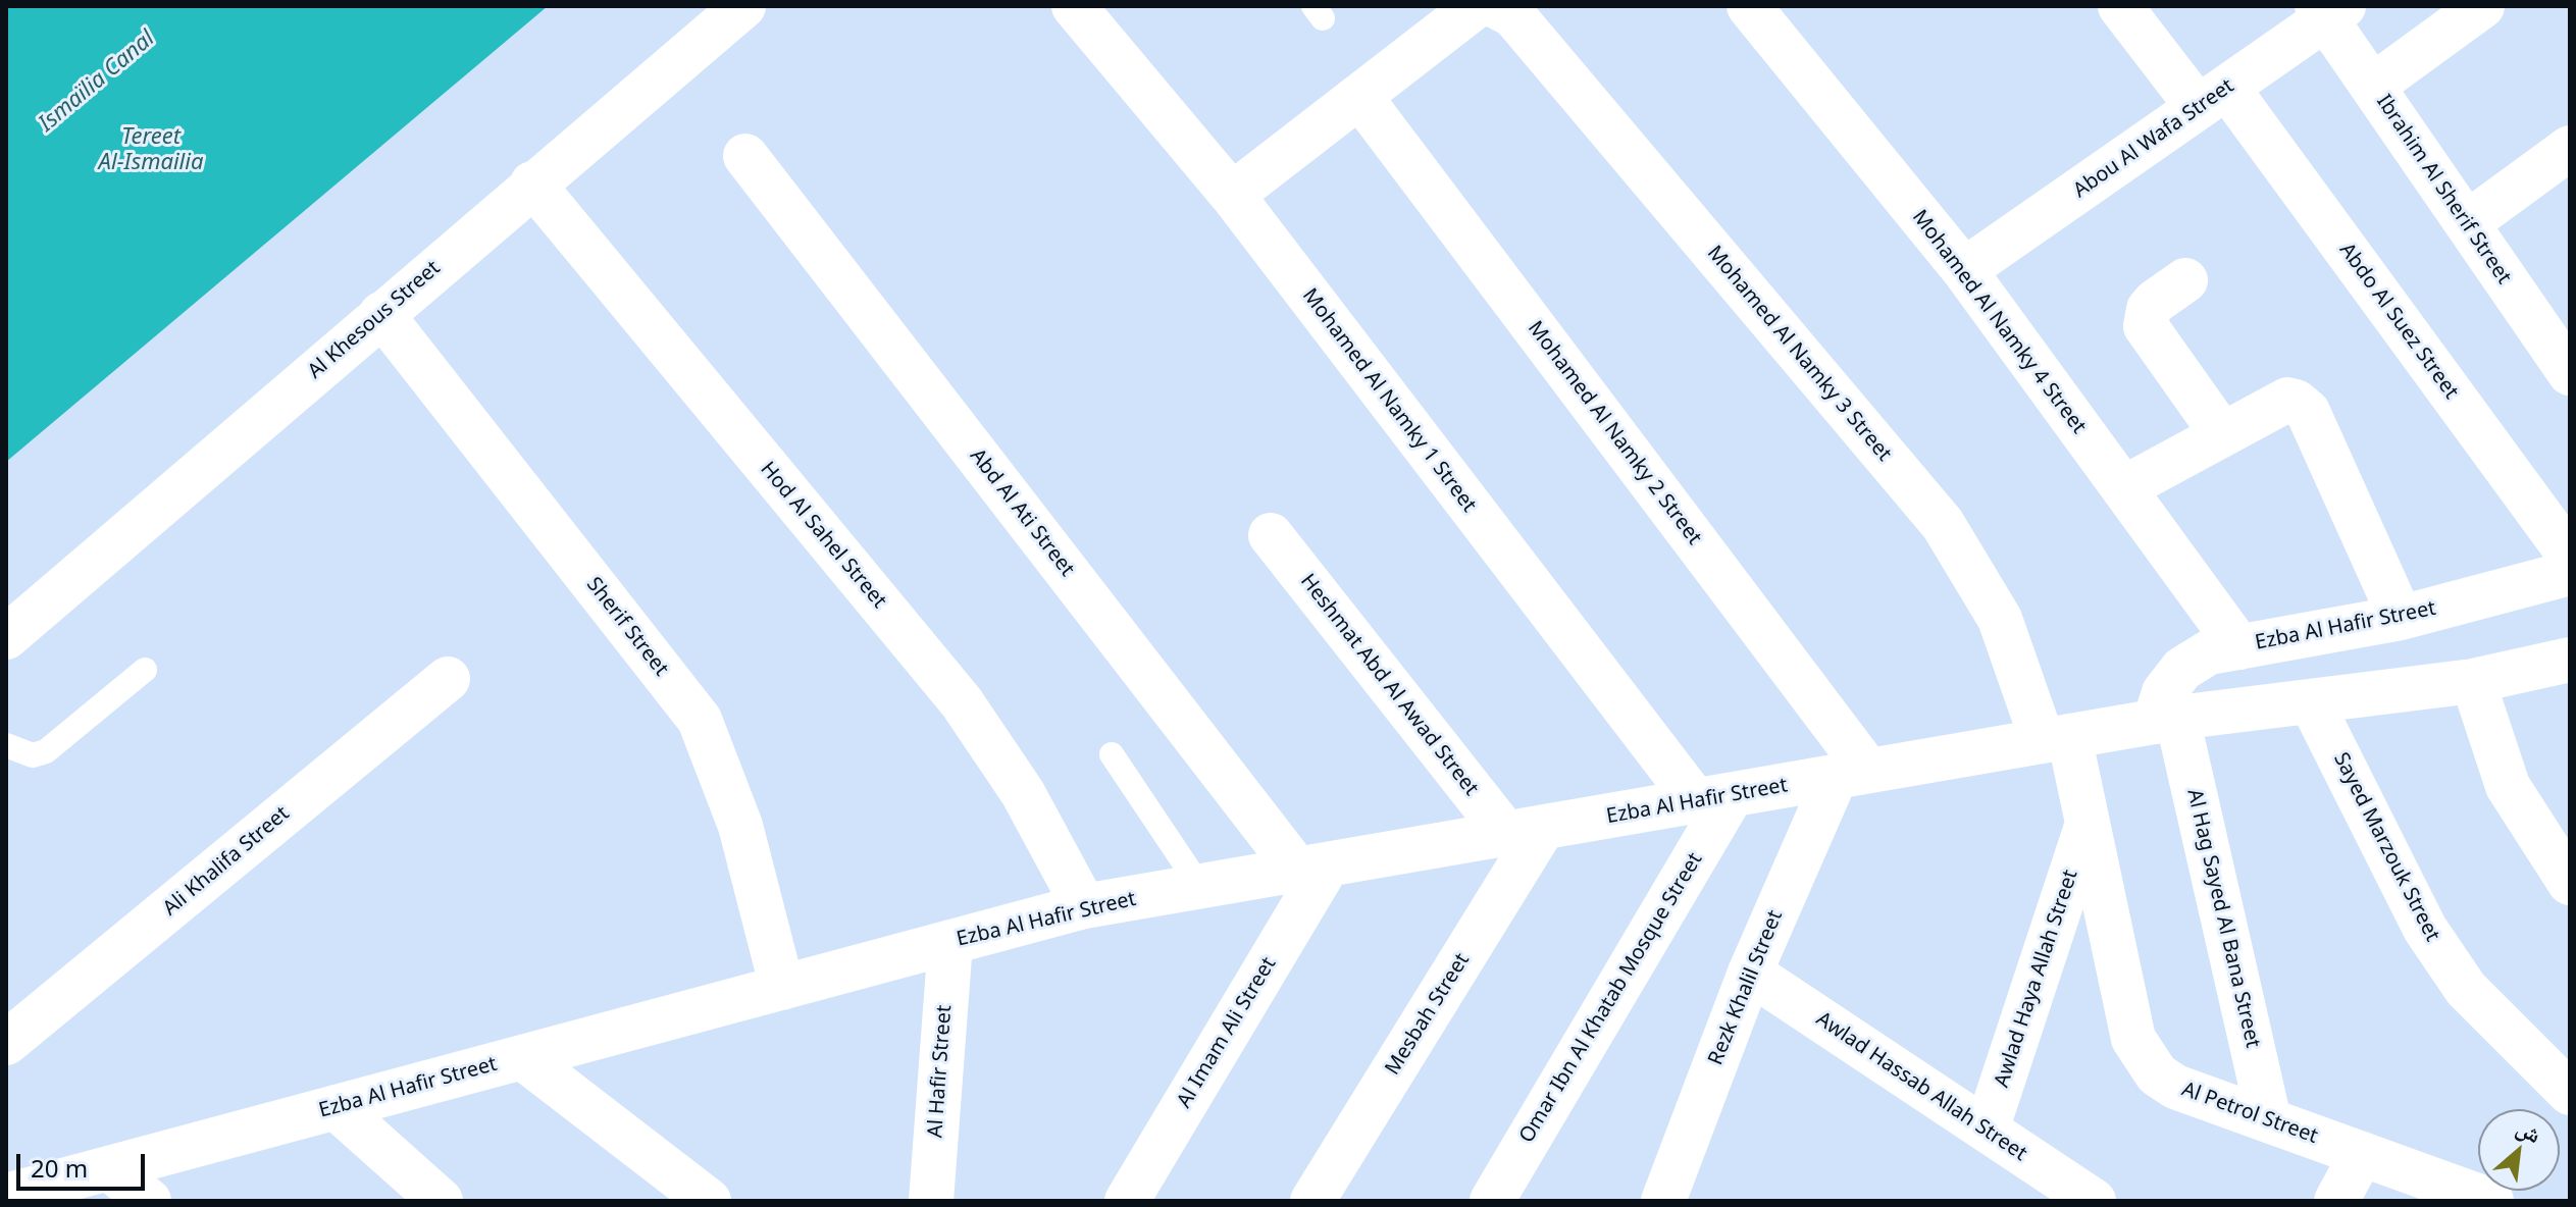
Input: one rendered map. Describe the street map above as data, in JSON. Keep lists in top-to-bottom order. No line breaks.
{"streets":{"street":["Abou Al Wafa Street","Ibrahim Al Sherif Street","Al Khesous Street","Abdo Al Suez Street","Mohamed Al Namky 4 Street","Mohamed Al Namky 3 Street","Mohamed Al Namky 1 Street","Mohamed Al Namky 2 Street","Abd Al Ati Street","Hod Al Sahel Street","Ezba Al Hafir Street","Sherif Street","Heshmat Abd Al Awad Street","Sayed Marzouk Street","Ali Khalifa Street","Al Hag Sayed Al Bana Street","Awlad Haya Allah Street","Rezk Khalil Street","Omar Ibn Al Khatab Mosque Street","Mesbah Street","Al Imam Ali Street","Al Hafir Street","Awlad Hassab Allah Street","Al Petrol Street"]},"crossings":[["Abou Al Wafa Street","Ibrahim Al Sherif Street"],["Abou Al Wafa Street","Abdo Al Suez Street"],["Abou Al Wafa Street","Mohamed Al Namky 4 Street"],["Al Khesous Street","Hod Al Sahel Street"],["Al Khesous Street","Sherif Street"],["Mohamed Al Namky 4 Street","Ezba Al Hafir Street"],["Mohamed Al Namky 3 Street","Ezba Al Hafir Street"],["Mohamed Al Namky 3 Street","Al Petrol Street"],["Mohamed Al Namky 1 Street","Ezba Al Hafir Street"],["Mohamed Al Namky 1 Street","Omar Ibn Al Khatab Mosque Street"],["Mohamed Al Namky 2 Street","Ezba Al Hafir Street"],["Mohamed Al Namky 2 Street","Rezk Khalil Street"],["Abd Al Ati Street","Ezba Al Hafir Street"],["Abd Al Ati Street","Al Imam Ali Street"],["Hod Al Sahel Street","Ezba Al Hafir Street"],["Ezba Al Hafir Street","Sherif Street"],["Ezba Al Hafir Street","Heshmat Abd Al Awad Street"],["Ezba Al Hafir Street","Sayed Marzouk Street"],["Ezba Al Hafir Street","Al Hag Sayed Al Bana Street"],["Ezba Al Hafir Street","Rezk Khalil Street"],["Ezba Al Hafir Street","Omar Ibn Al Khatab Mosque Street"],["Ezba Al Hafir Street","Mesbah Street"],["Ezba Al Hafir Street","Al Imam Ali Street"],["Ezba Al Hafir Street","Al Hafir Street"],["Ezba Al Hafir Street","Al Petrol Street"],["Heshmat Abd Al Awad Street","Mesbah Street"],["Al Hag Sayed Al Bana Street","Al Petrol Street"],["Awlad Haya Allah Street","Awlad Hassab Allah Street"],["Awlad Haya Allah Street","Al Petrol Street"],["Rezk Khalil Street","Awlad Hassab Allah Street"]],"water":["Ismaïlia Canal","Tereet Al-Ismailia"],"scale_bar":"20 m","north":"top right"}
